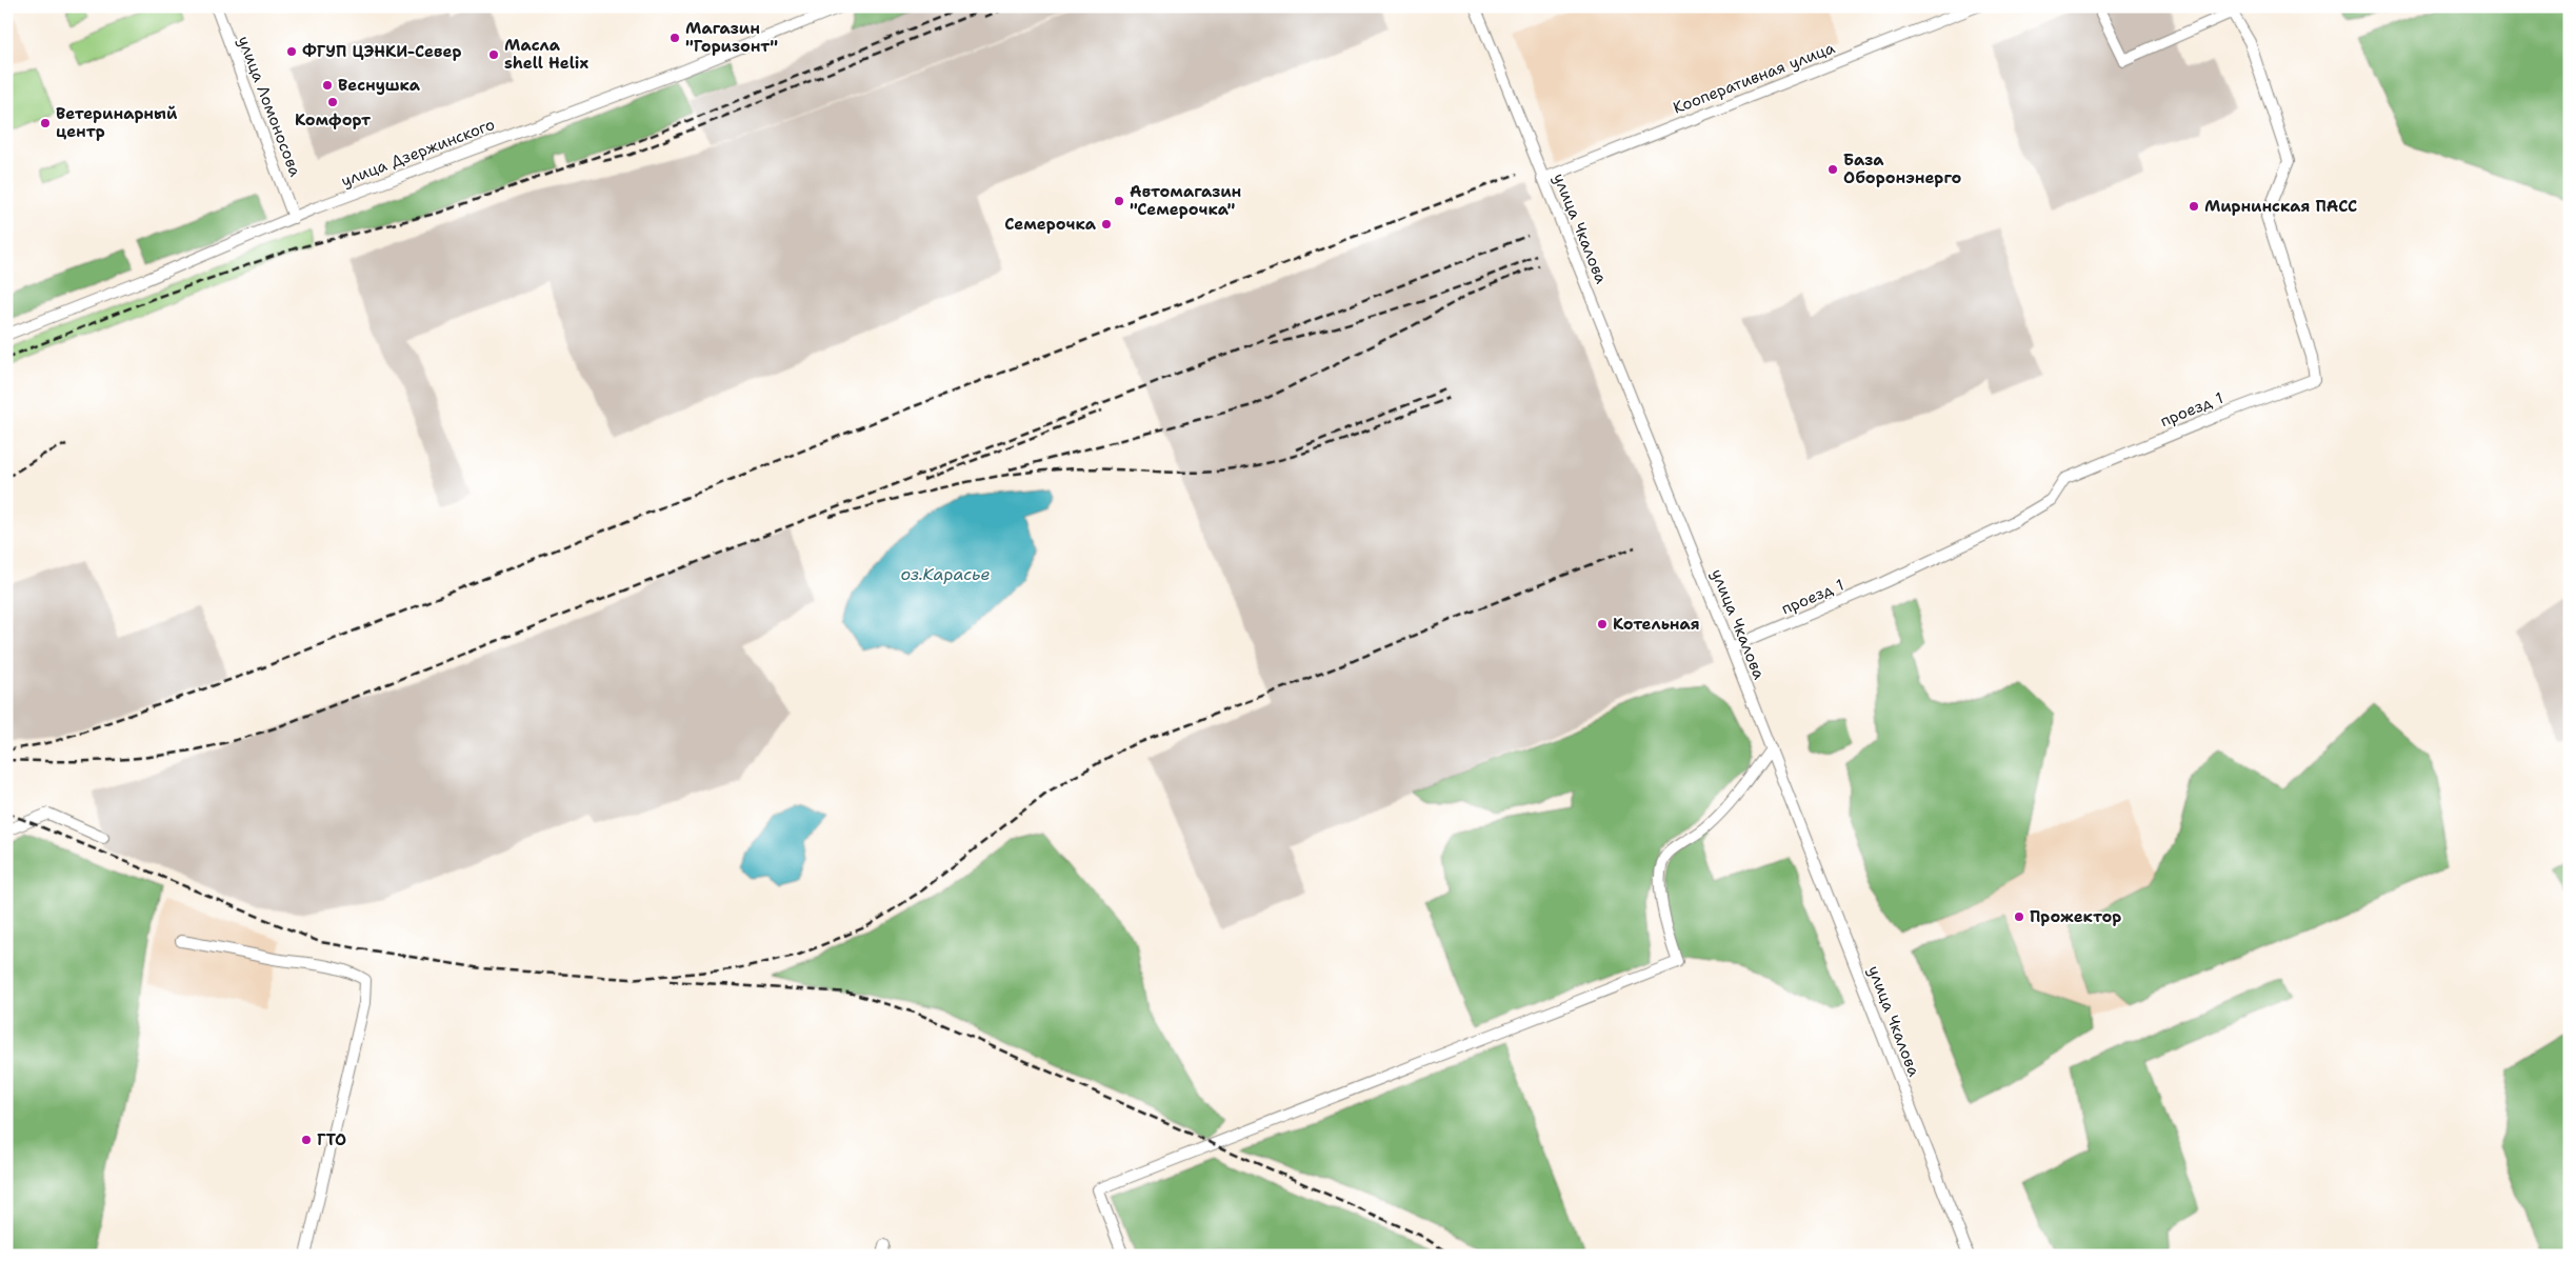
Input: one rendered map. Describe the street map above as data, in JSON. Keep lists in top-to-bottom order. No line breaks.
{"streets":{"street":["Кооперативная улица","улица Ломоносова","улица Дзержинского","улица Чкалова","проезд 1"]},"crossings":[["Кооперативная улица","улица Чкалова"],["улица Ломоносова","улица Дзержинского"],["улица Чкалова","проезд 1"]],"water":["оз.Карасье"],"places":["Магазин \"Горизонт\"","ФГУП ЦЭНКИ-Север","Масла shell Helix","Веснушка","Комфорт","Ветеринарный центр","База Оборонэнерго","Автомагазин \"Семерочка\"","Мирнинская ПАСС","Семерочка","Котельная","Прожектор","ГТО"]}
